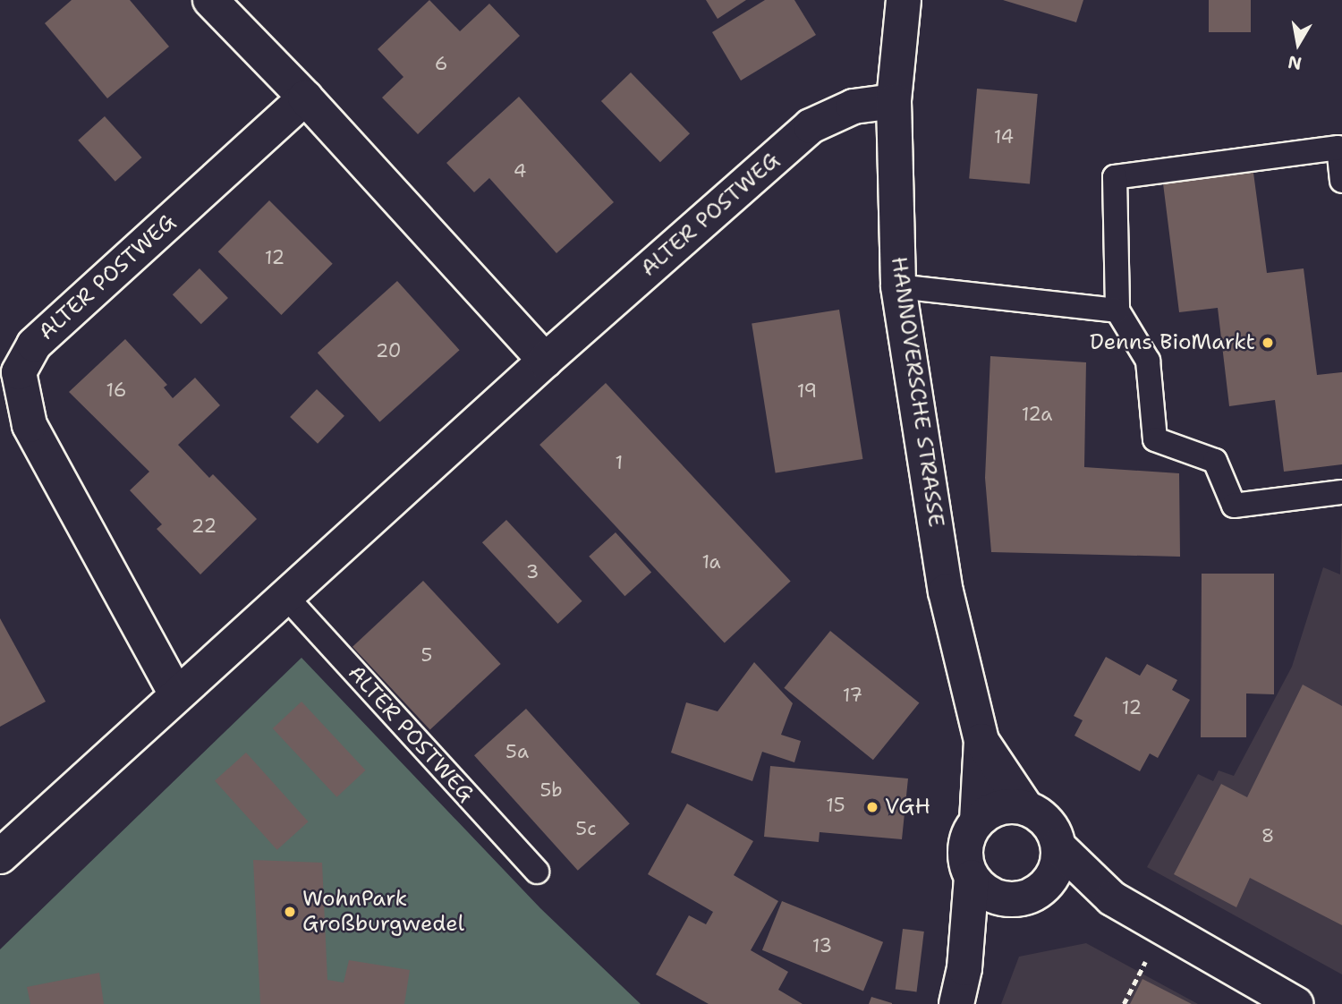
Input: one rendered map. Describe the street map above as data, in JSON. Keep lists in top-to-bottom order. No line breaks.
{"streets":{"street":["ALTER POSTWEG","HANNOVERSCHE STRASSE"]},"crossings":[["ALTER POSTWEG","HANNOVERSCHE STRASSE"]],"places":["Denns BioMarkt","VGH","WohnPark Großburgwedel"],"house_numbers":["6","14","4","12","20","16","19","12a","1","22","1a","3","5","17","12","5a","5b","15","5c","8","13"],"north":"bottom"}
